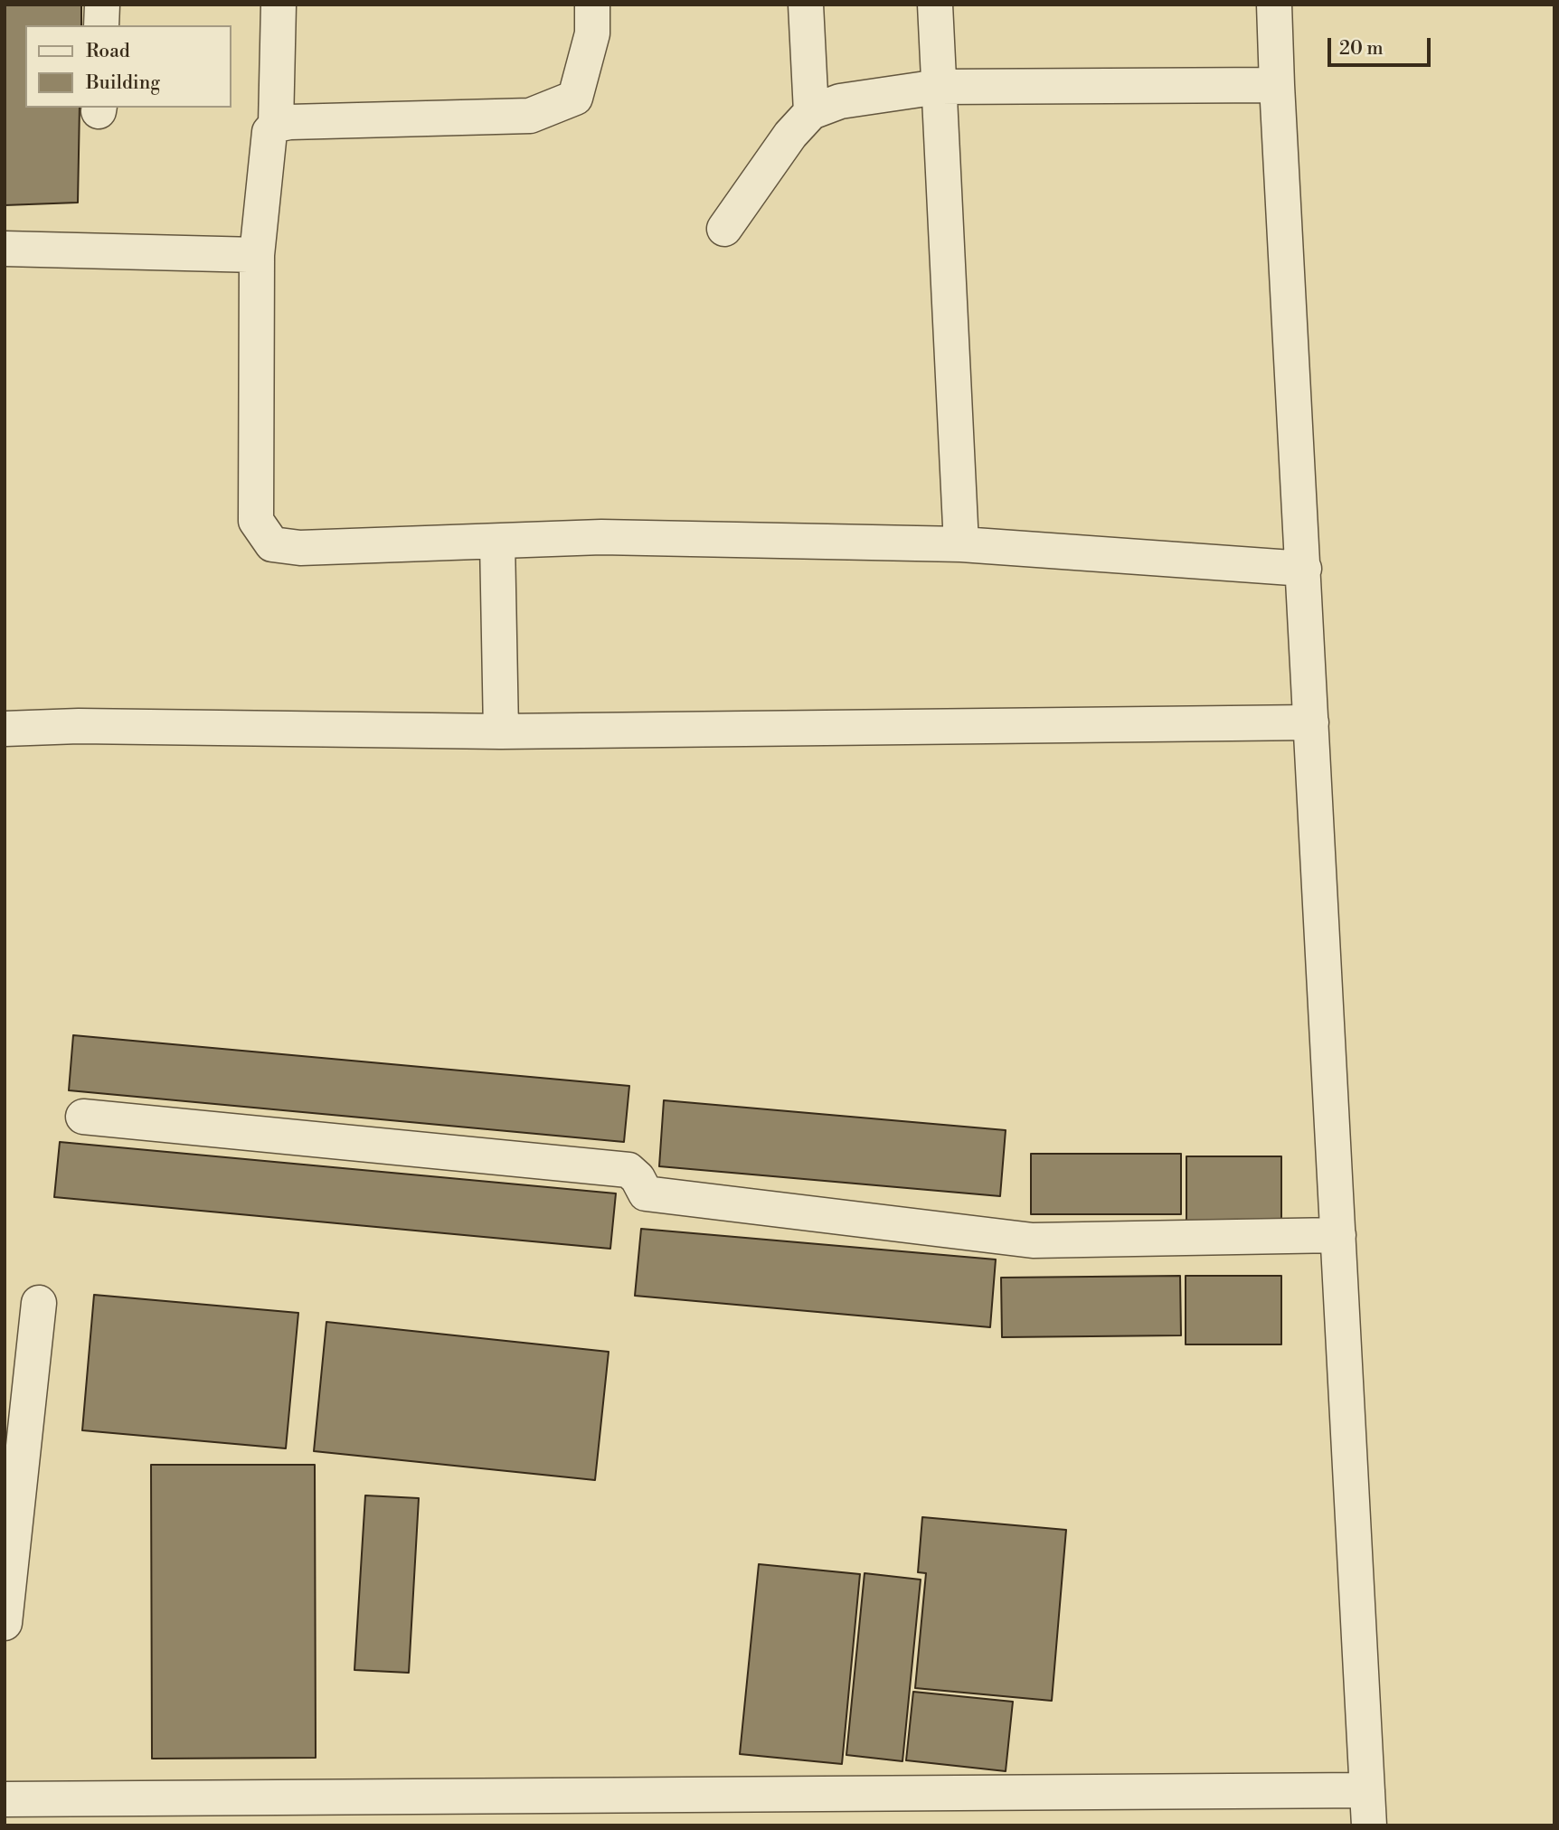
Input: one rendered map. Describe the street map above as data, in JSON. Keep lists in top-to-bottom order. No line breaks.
{"legend":["Road","Building"],"scale_bar":"20 m"}
